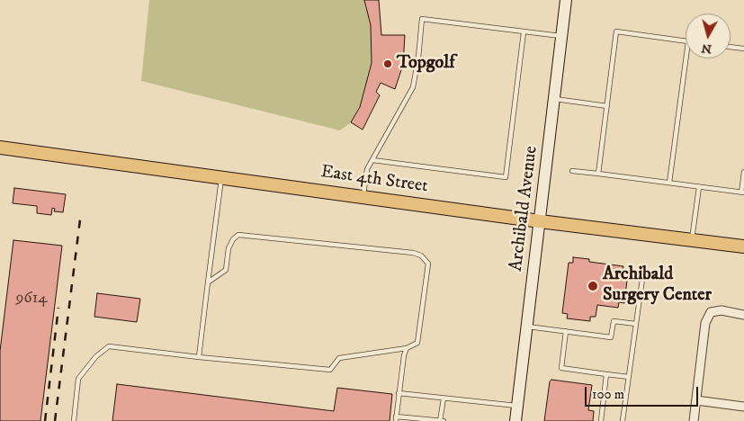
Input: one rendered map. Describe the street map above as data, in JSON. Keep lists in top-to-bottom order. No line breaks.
{"streets":{"main road":["East 4th Street","Archibald Avenue"]},"crossings":[["East 4th Street","Archibald Avenue"]],"places":["Topgolf","Archibald Surgery Center"],"house_numbers":["9614"],"scale_bar":"100 m","north":"bottom"}
